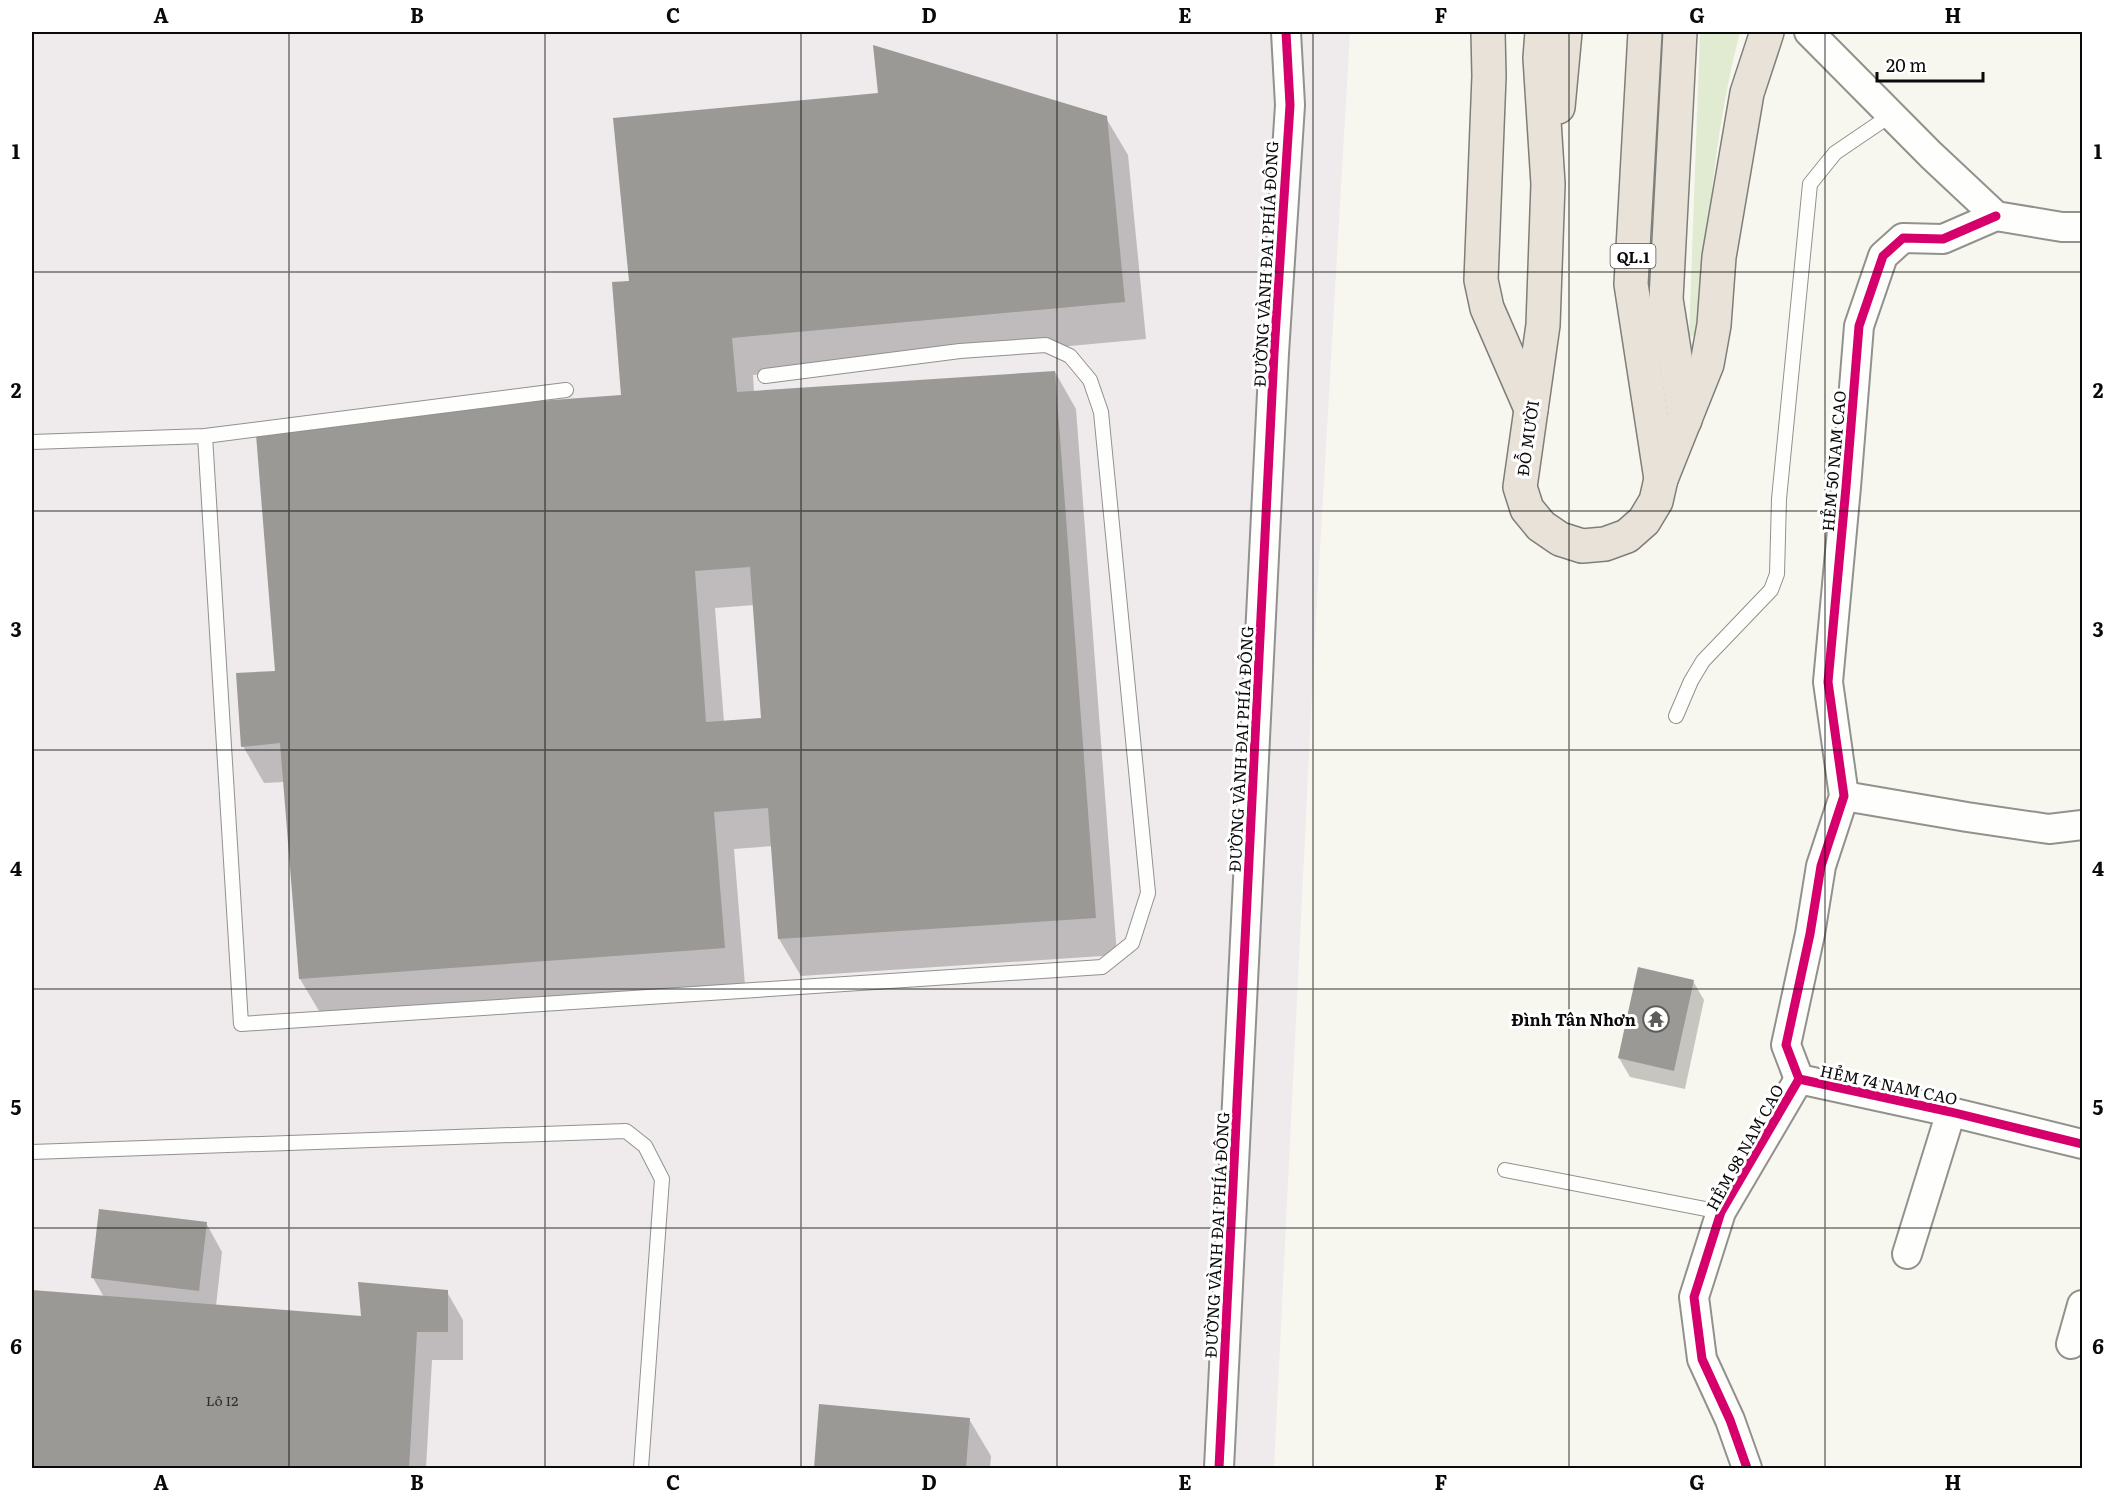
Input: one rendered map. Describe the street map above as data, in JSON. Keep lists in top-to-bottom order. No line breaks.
{"streets":{"highway":["QL.1","ĐỖ MƯỜI"],"street":["ĐƯỜNG VÀNH ĐAI PHÍA ĐÔNG","HẺM 50 NAM CAO","HẺM 74 NAM CAO","HẺM 98 NAM CAO"]},"crossings":[["QL.1","ĐỖ MƯỜI"],["HẺM 50 NAM CAO","HẺM 74 NAM CAO"],["HẺM 74 NAM CAO","HẺM 98 NAM CAO"]],"places":{"temple":["Đình Tân Nhơn"]},"house_numbers":["Lô I2"],"scale_bar":"20 m","grid":{"columns":["A","B","C","D","E","F","G","H"],"rows":["1","2","3","4","5","6"]}}
